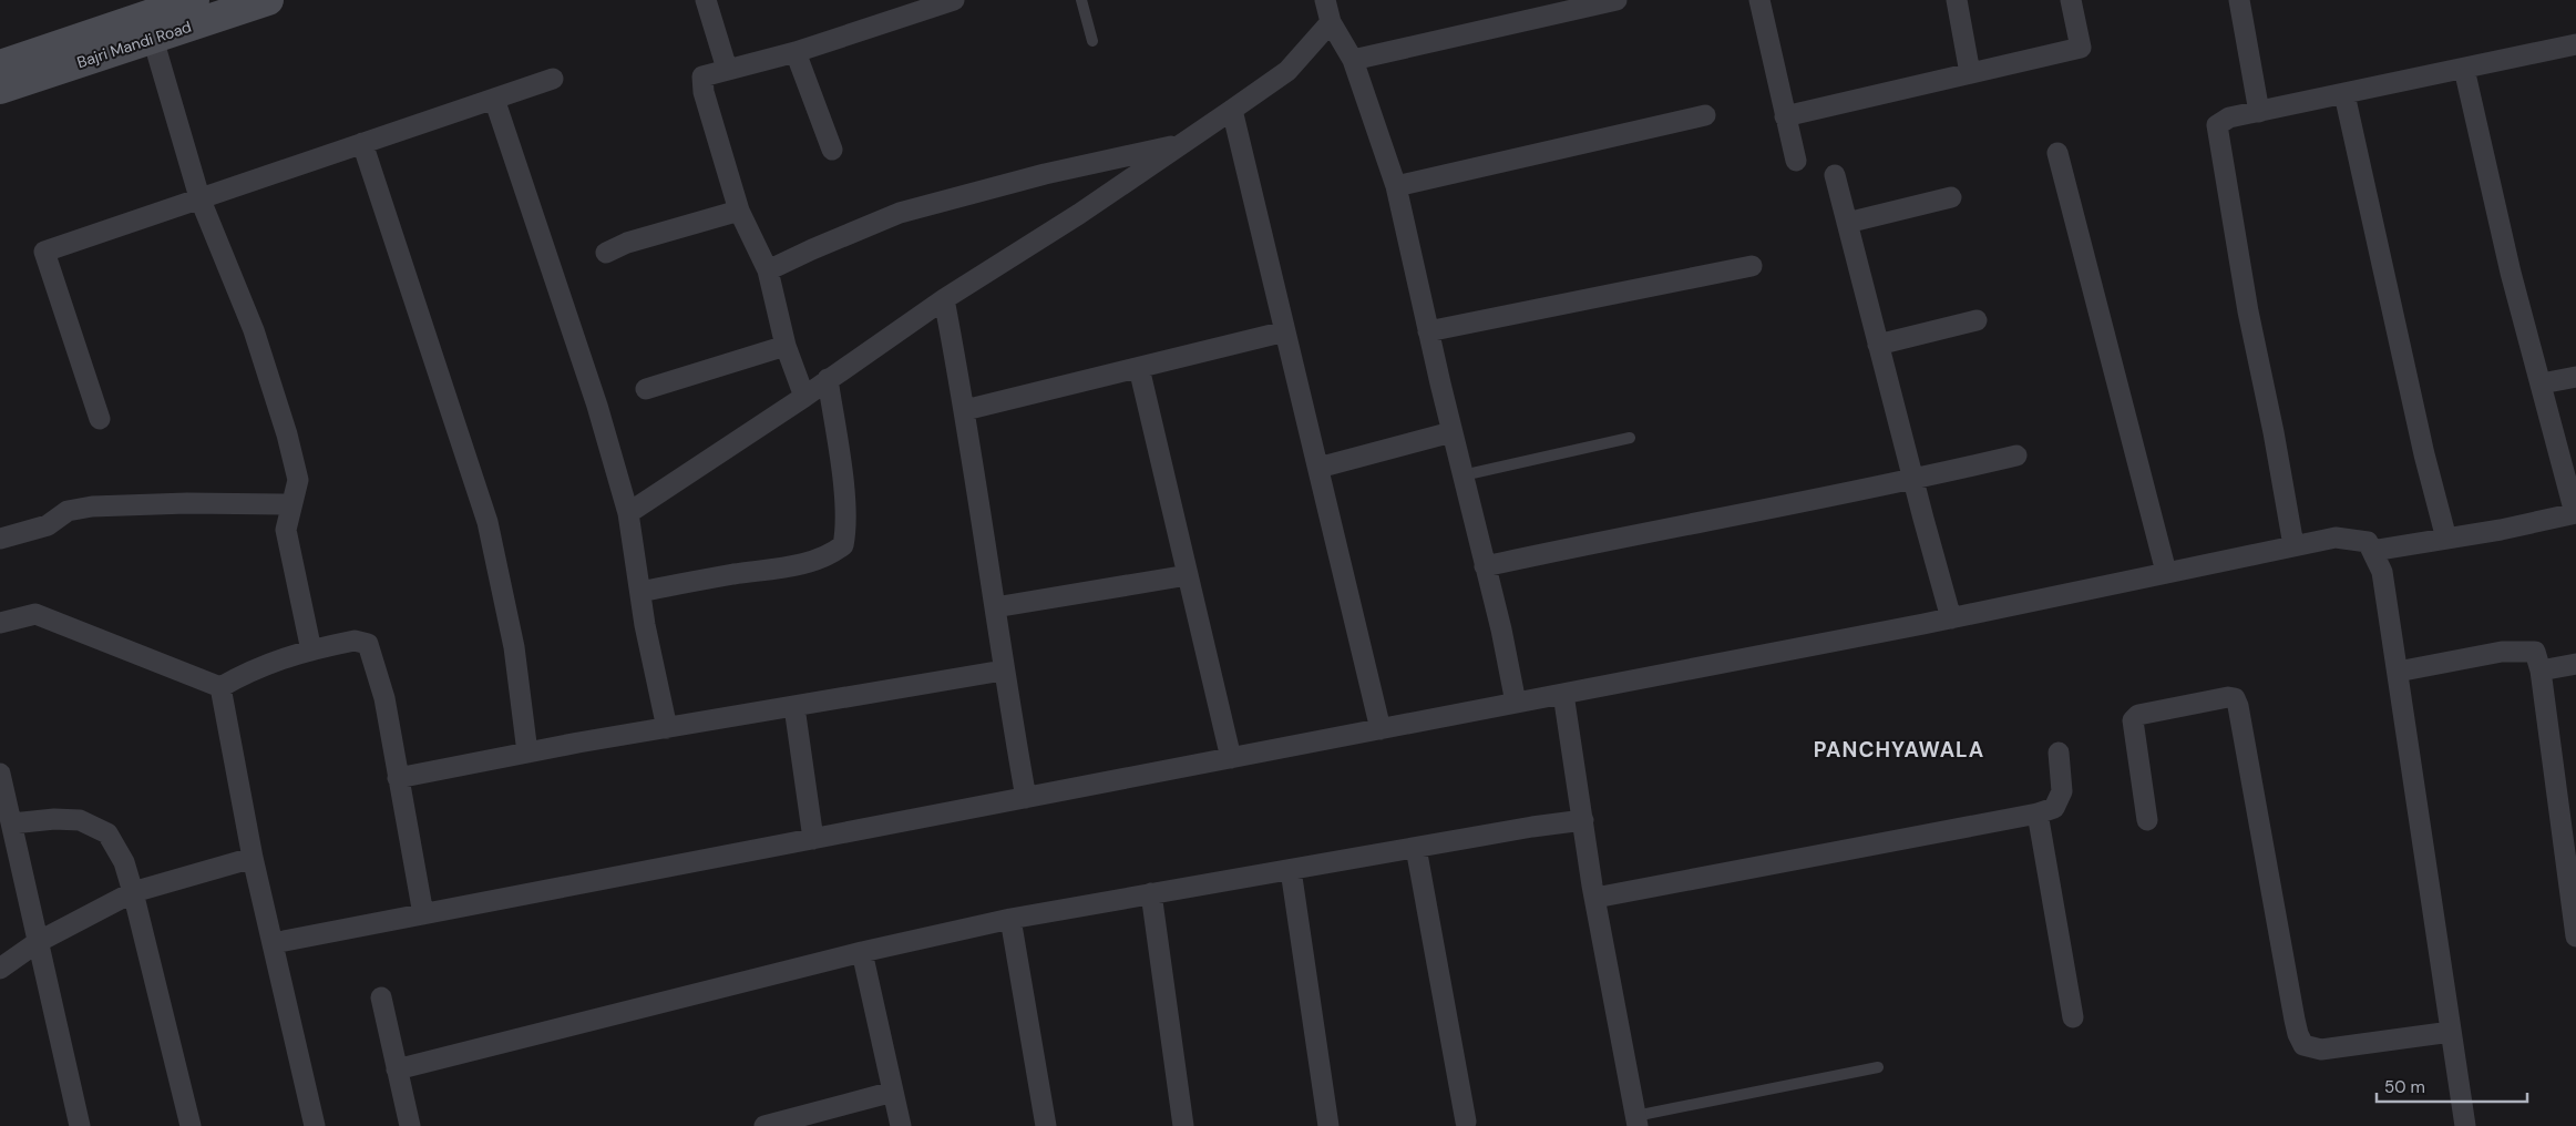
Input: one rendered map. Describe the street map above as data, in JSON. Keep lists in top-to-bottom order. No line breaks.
{"streets":{"street":["Bajri Mandi Road"]},"districts":["PANCHYAWALA"],"scale_bar":"50 m"}
